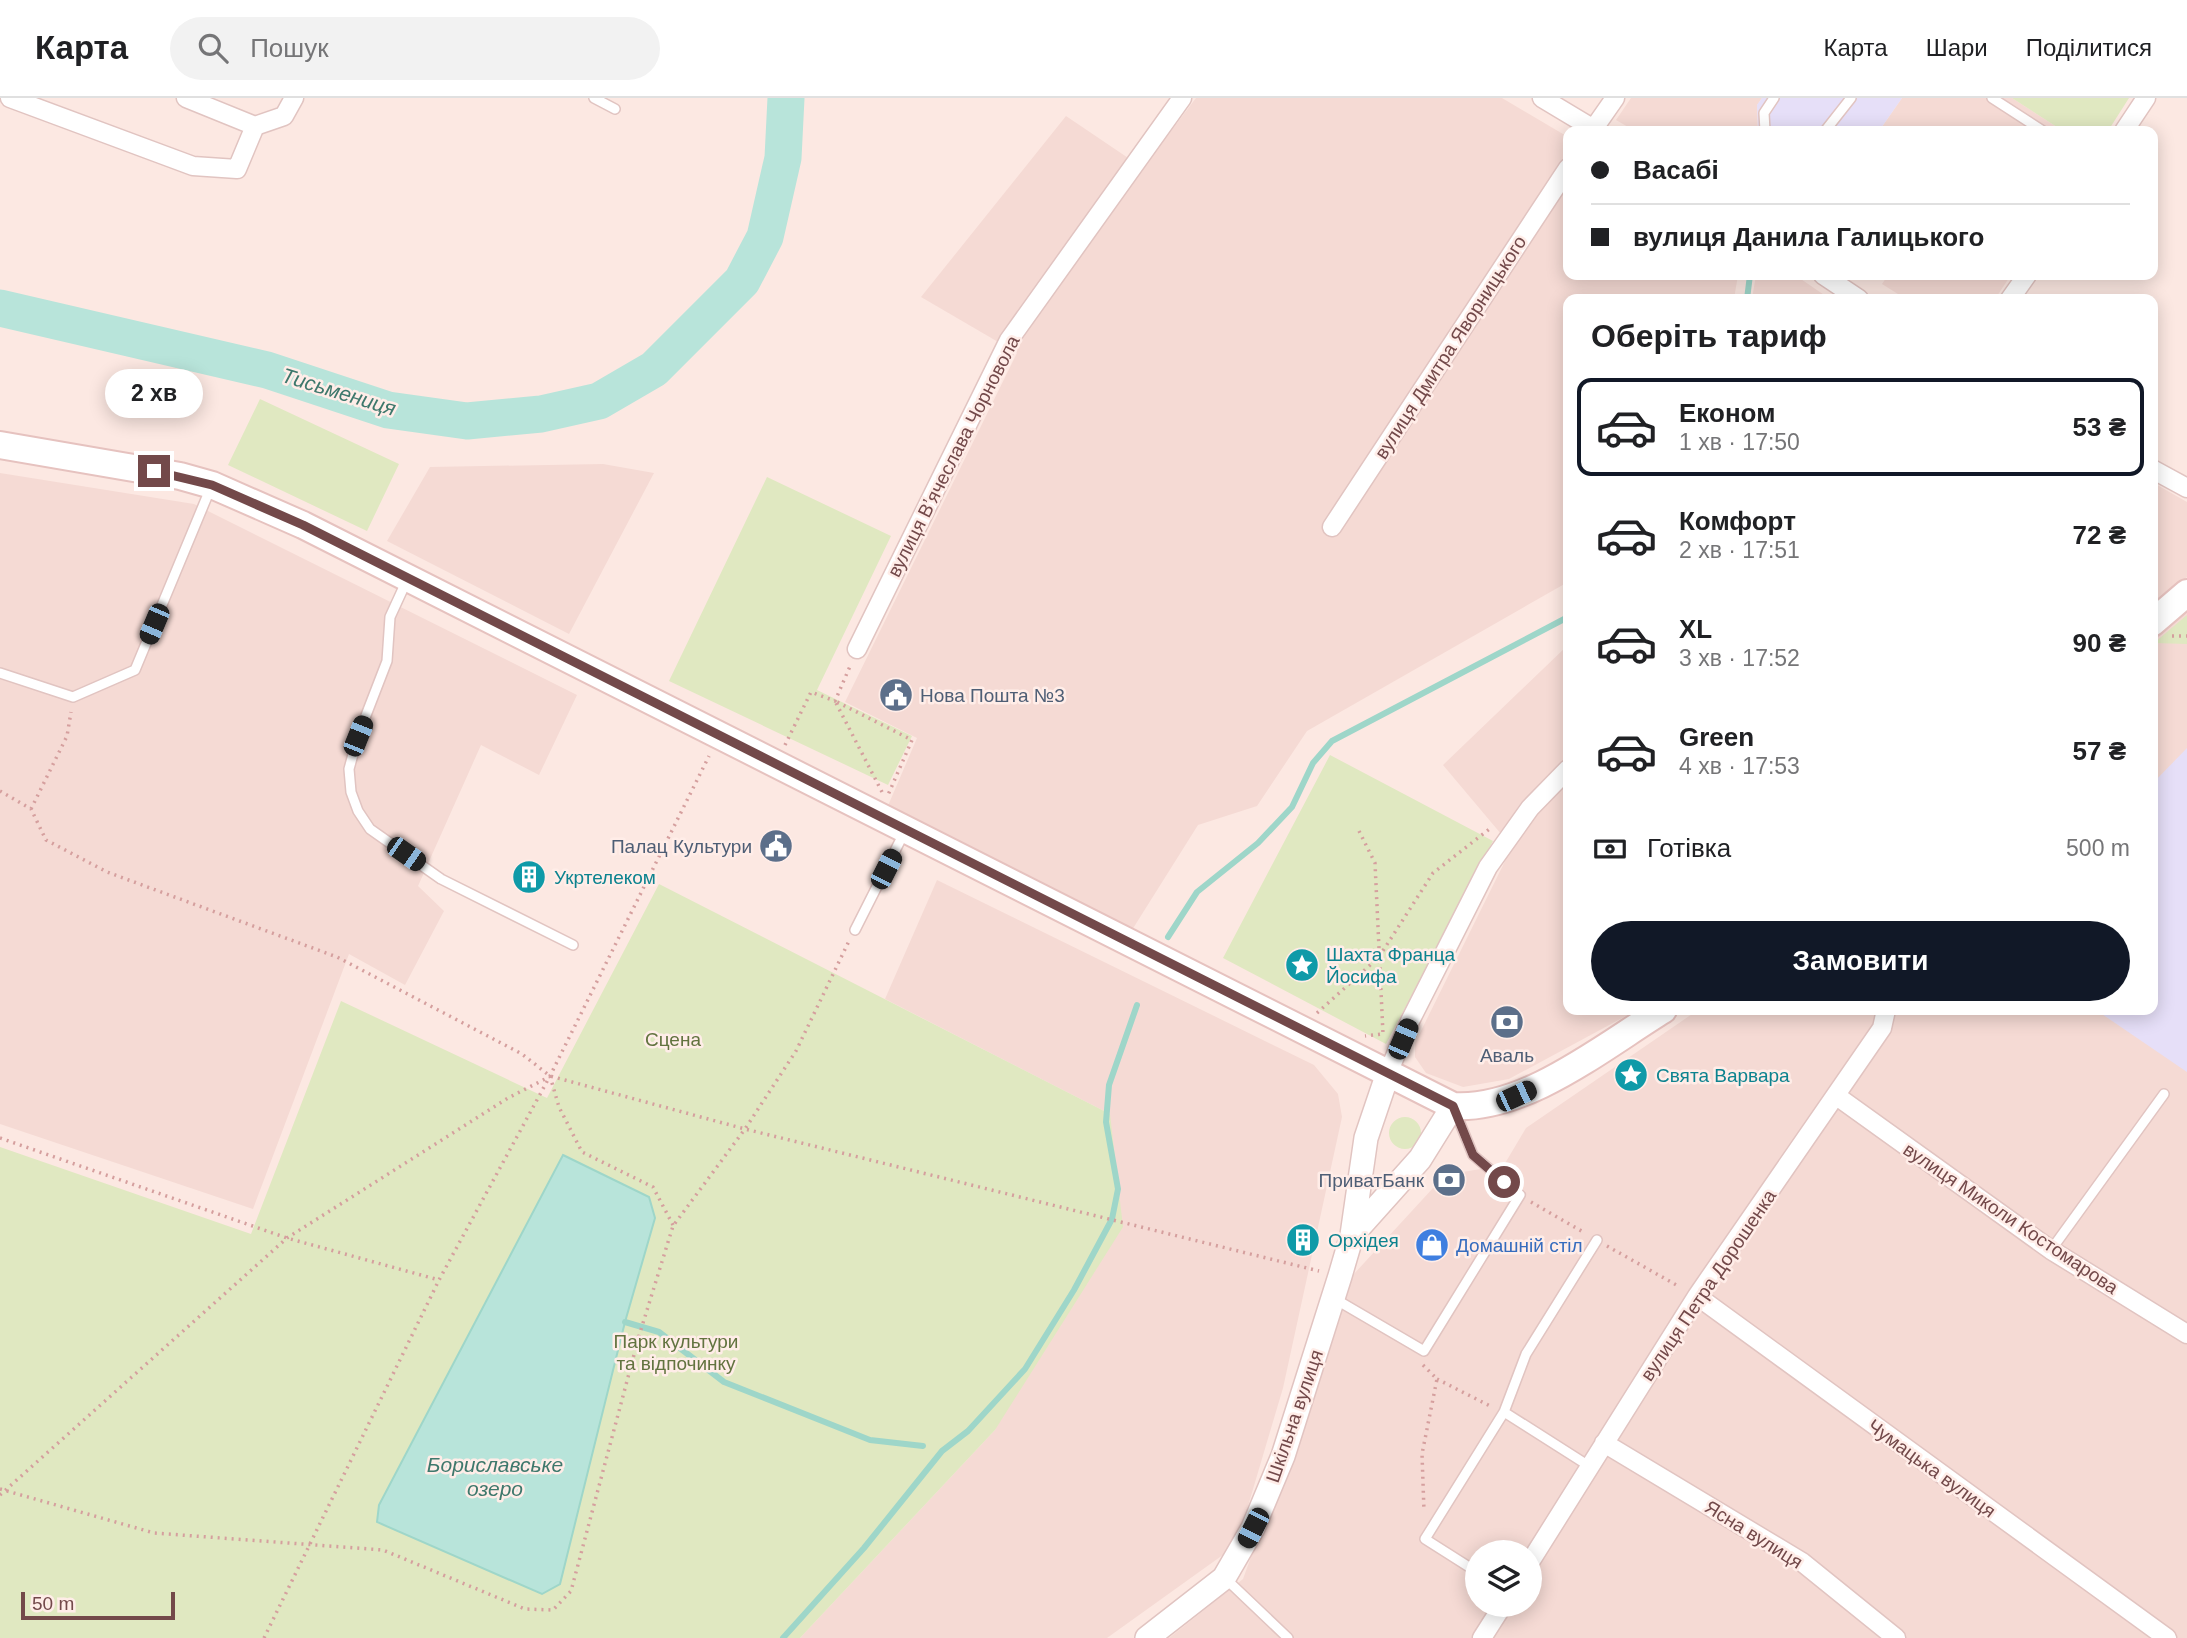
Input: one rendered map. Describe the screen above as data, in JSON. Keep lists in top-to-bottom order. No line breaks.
{"streets":{"street":["вулиця Дмитра Яворницького","вулиця Вʼячеслава Чорновола","вулиця Миколи Костомарова","вулиця Петра Дорошенка","Шкільна вулиця","Чумацька вулиця","Ясна вулиця"]},"crossings":[["вулиця Миколи Костомарова","вулиця Петра Дорошенка"],["вулиця Петра Дорошенка","Чумацька вулиця"],["вулиця Петра Дорошенка","Ясна вулиця"]],"water":["Тисьмениця","Бориславське озеро"],"parks":["Сцена","Парк культури та відпочинку"],"places":{"public building":["Нова Пошта №3","Палац Культури"],"building":["Укртелеком","Орхідея"],"place":["Шахта Франца Йосифа","Свята Варвара"],"bank":["Аваль","ПриватБанк"],"shop":["Домашній стіл"]},"scale_bar":"50 m","page":{"header":"Карта","search":"Пошук","nav":["Карта","Шари","Поділитися"],"banner":["Васабі","вулиця Данила Галицького"],"heading":"Оберіть тариф","bubble":"2 хв","list":[{"name":"Економ","note":"1 хв · 17:50","value":"53 ₴"},{"name":"Комфорт","note":"2 хв · 17:51","value":"72 ₴"},{"name":"XL","note":"3 хв · 17:52","value":"90 ₴"},{"name":"Green","note":"4 хв · 17:53","value":"57 ₴"}],"pay":["Готівка","500 m"],"buttons":"Замовити","scale":"50 m"}}
